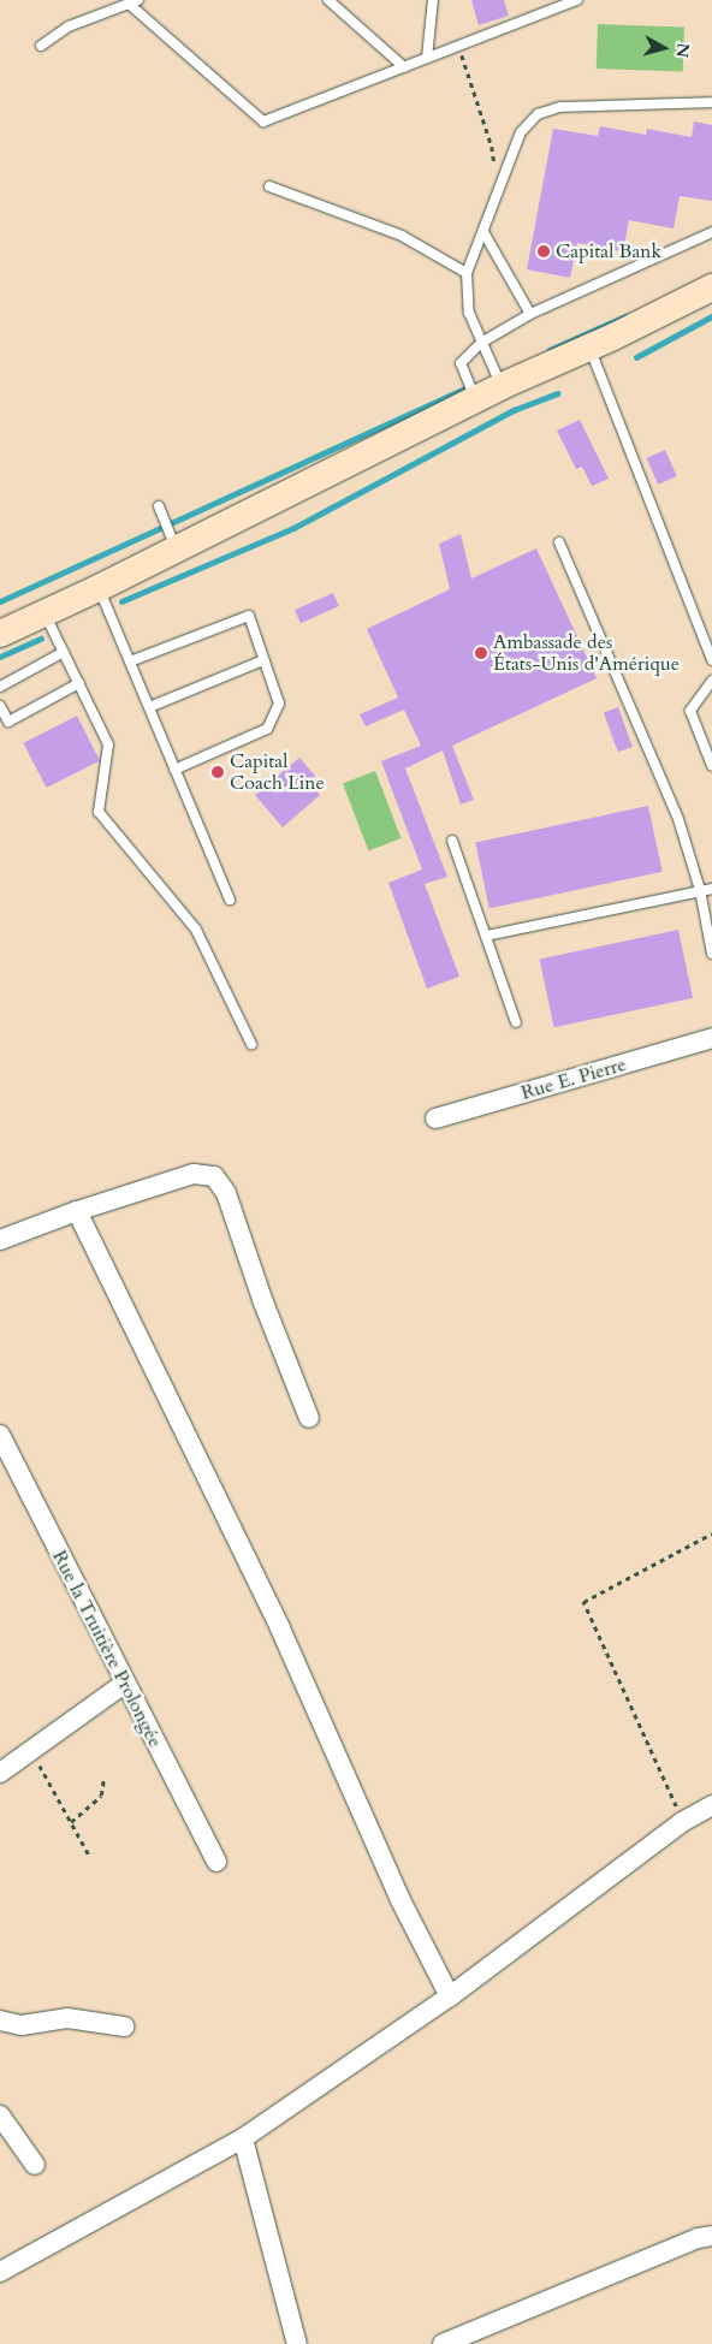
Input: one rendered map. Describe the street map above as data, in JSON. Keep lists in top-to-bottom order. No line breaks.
{"streets":{"street":["Rue E. Pierre","Rue la Truitière Prolongée"]},"places":["Capital Bank","Ambassade des États-Unis d'Amérique","Capital Coach Line"],"north":"right"}
